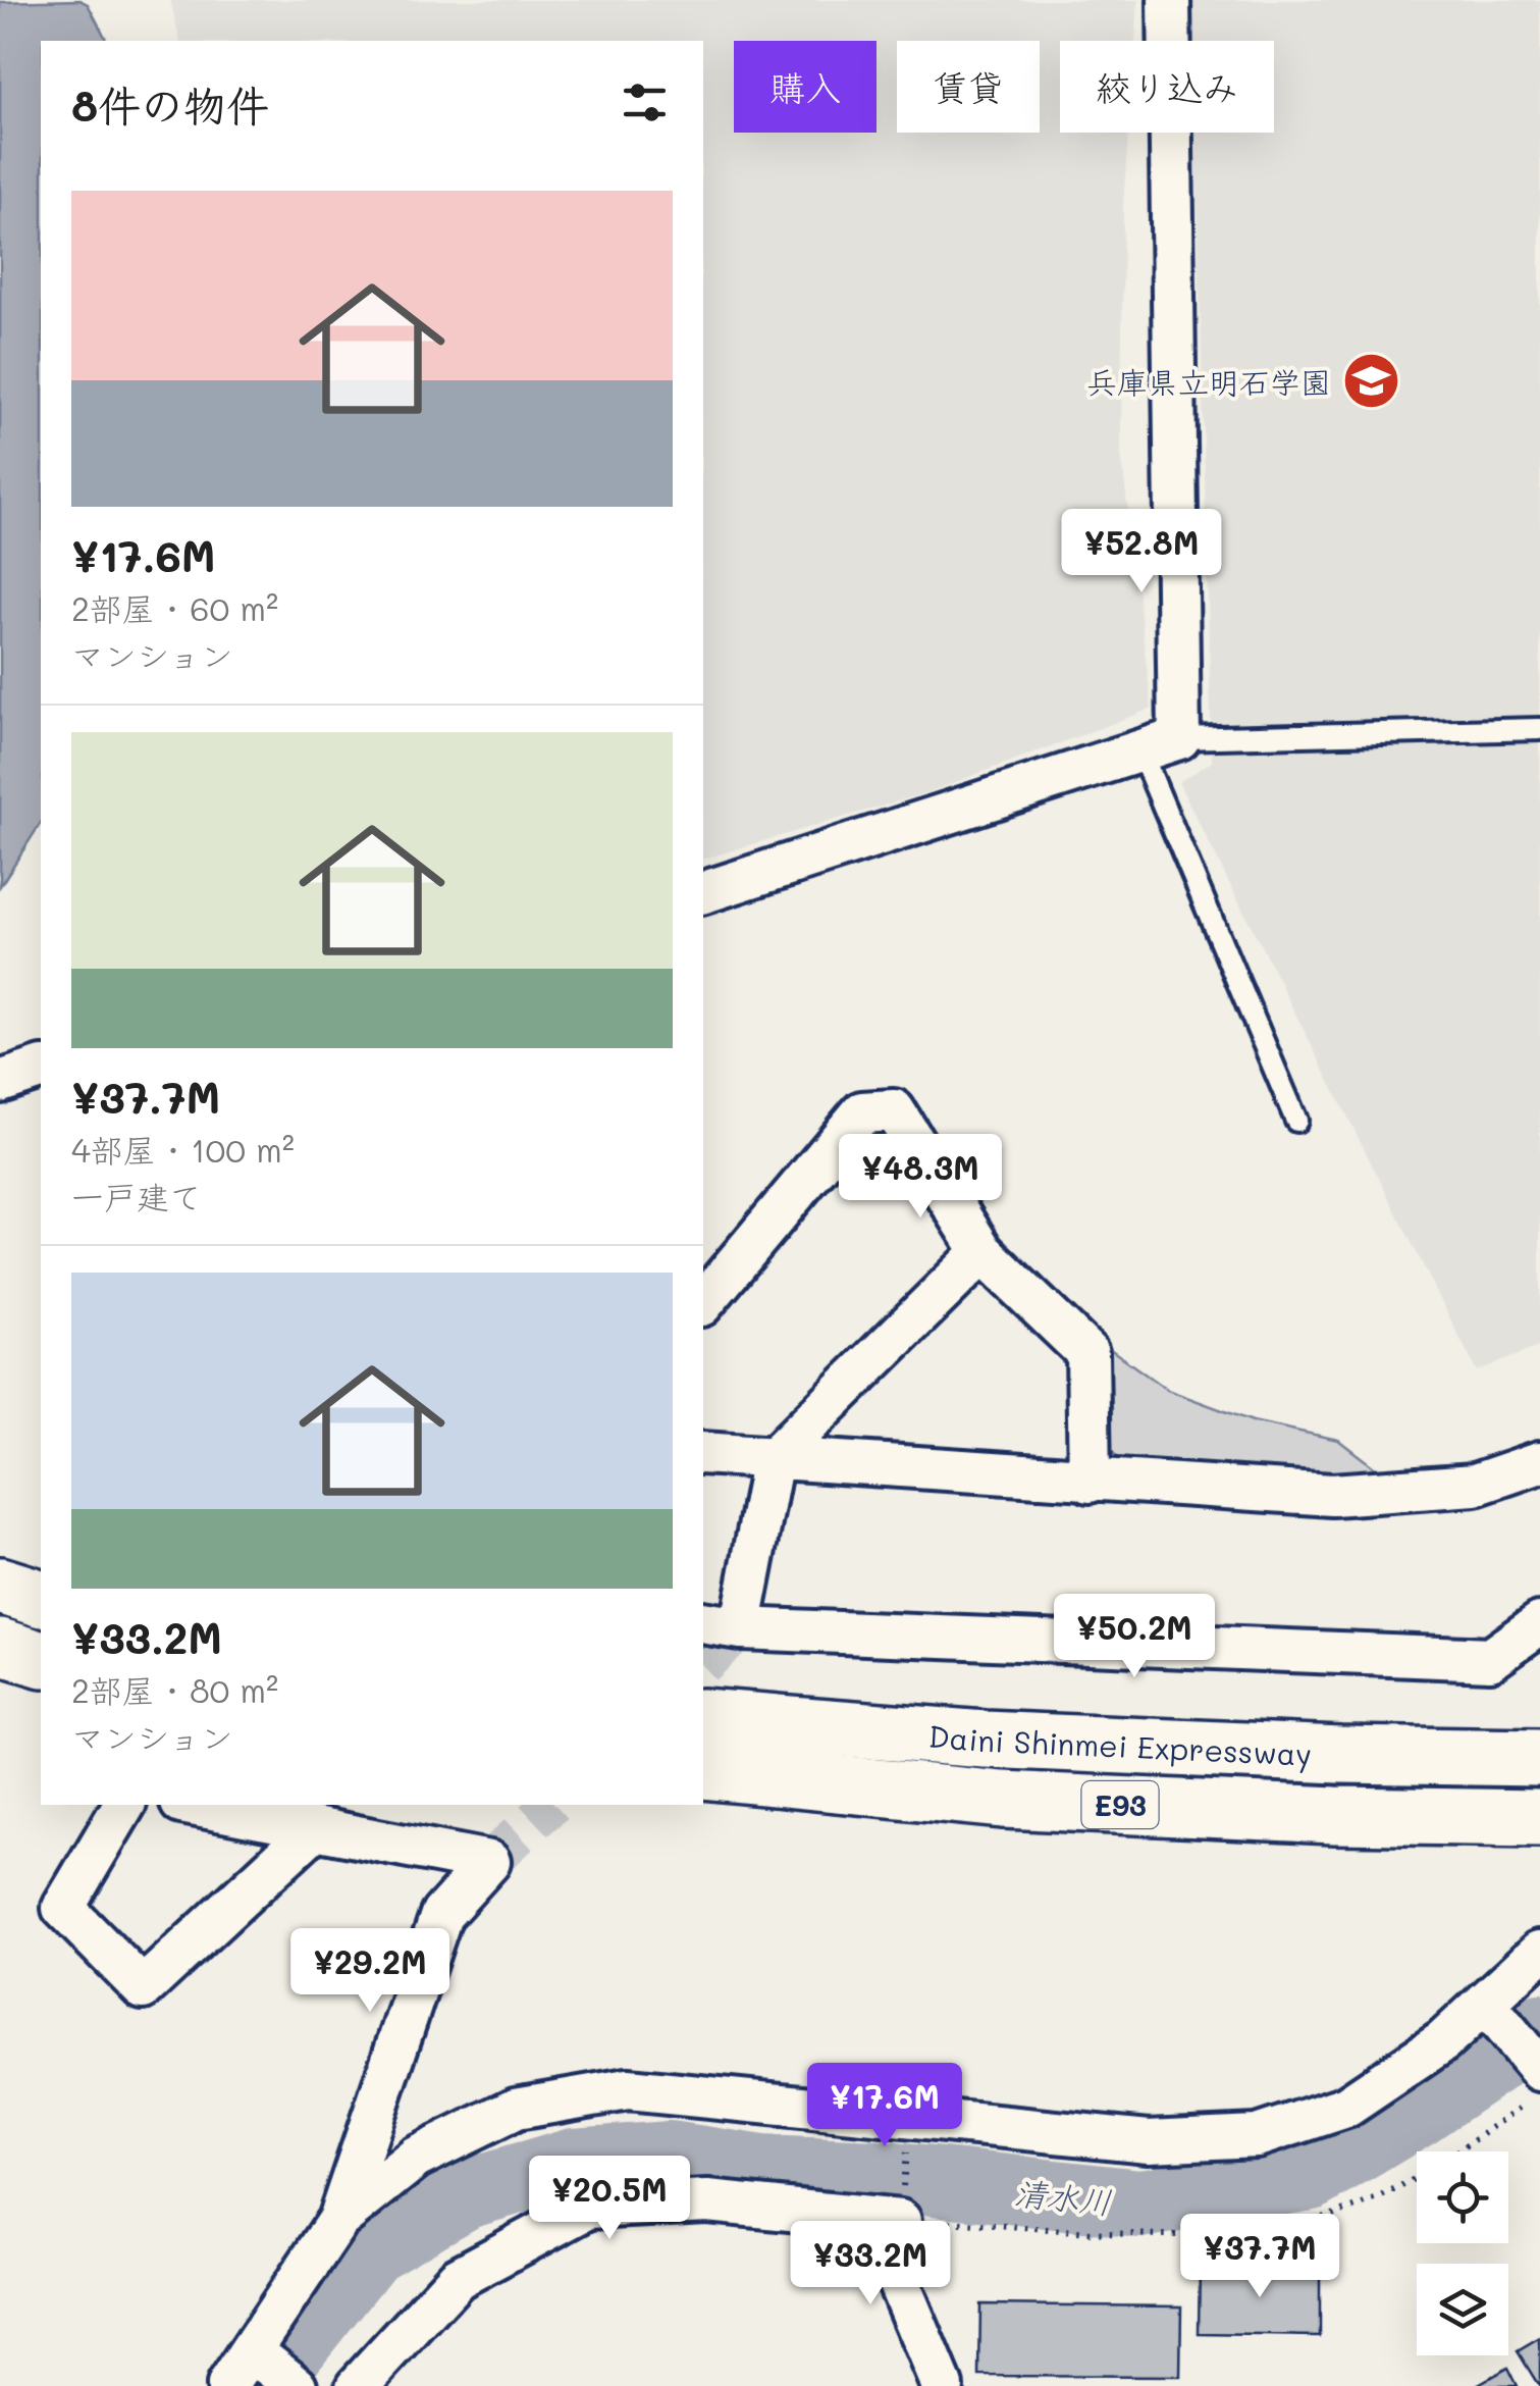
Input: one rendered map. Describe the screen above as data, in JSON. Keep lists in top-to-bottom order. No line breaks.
{"streets":{"highway":["Daini Shinmei Expressway","E93"]},"water":["清水川"],"places":{"school or university":["兵庫県立明石学園"]},"page":{"chip":["購入","賃貸","絞り込み"],"heading":"8件の物件","list":[{"name":"¥17.6M","note":"2部屋 · 60 m² · マンション"},{"name":"¥37.7M","note":"4部屋 · 100 m² · 一戸建て"},{"name":"¥33.2M","note":"2部屋 · 80 m² · マンション"}],"price":["¥52.8M","¥48.3M","¥50.2M","¥29.2M","¥17.6M","¥20.5M","¥37.7M","¥33.2M"]}}
